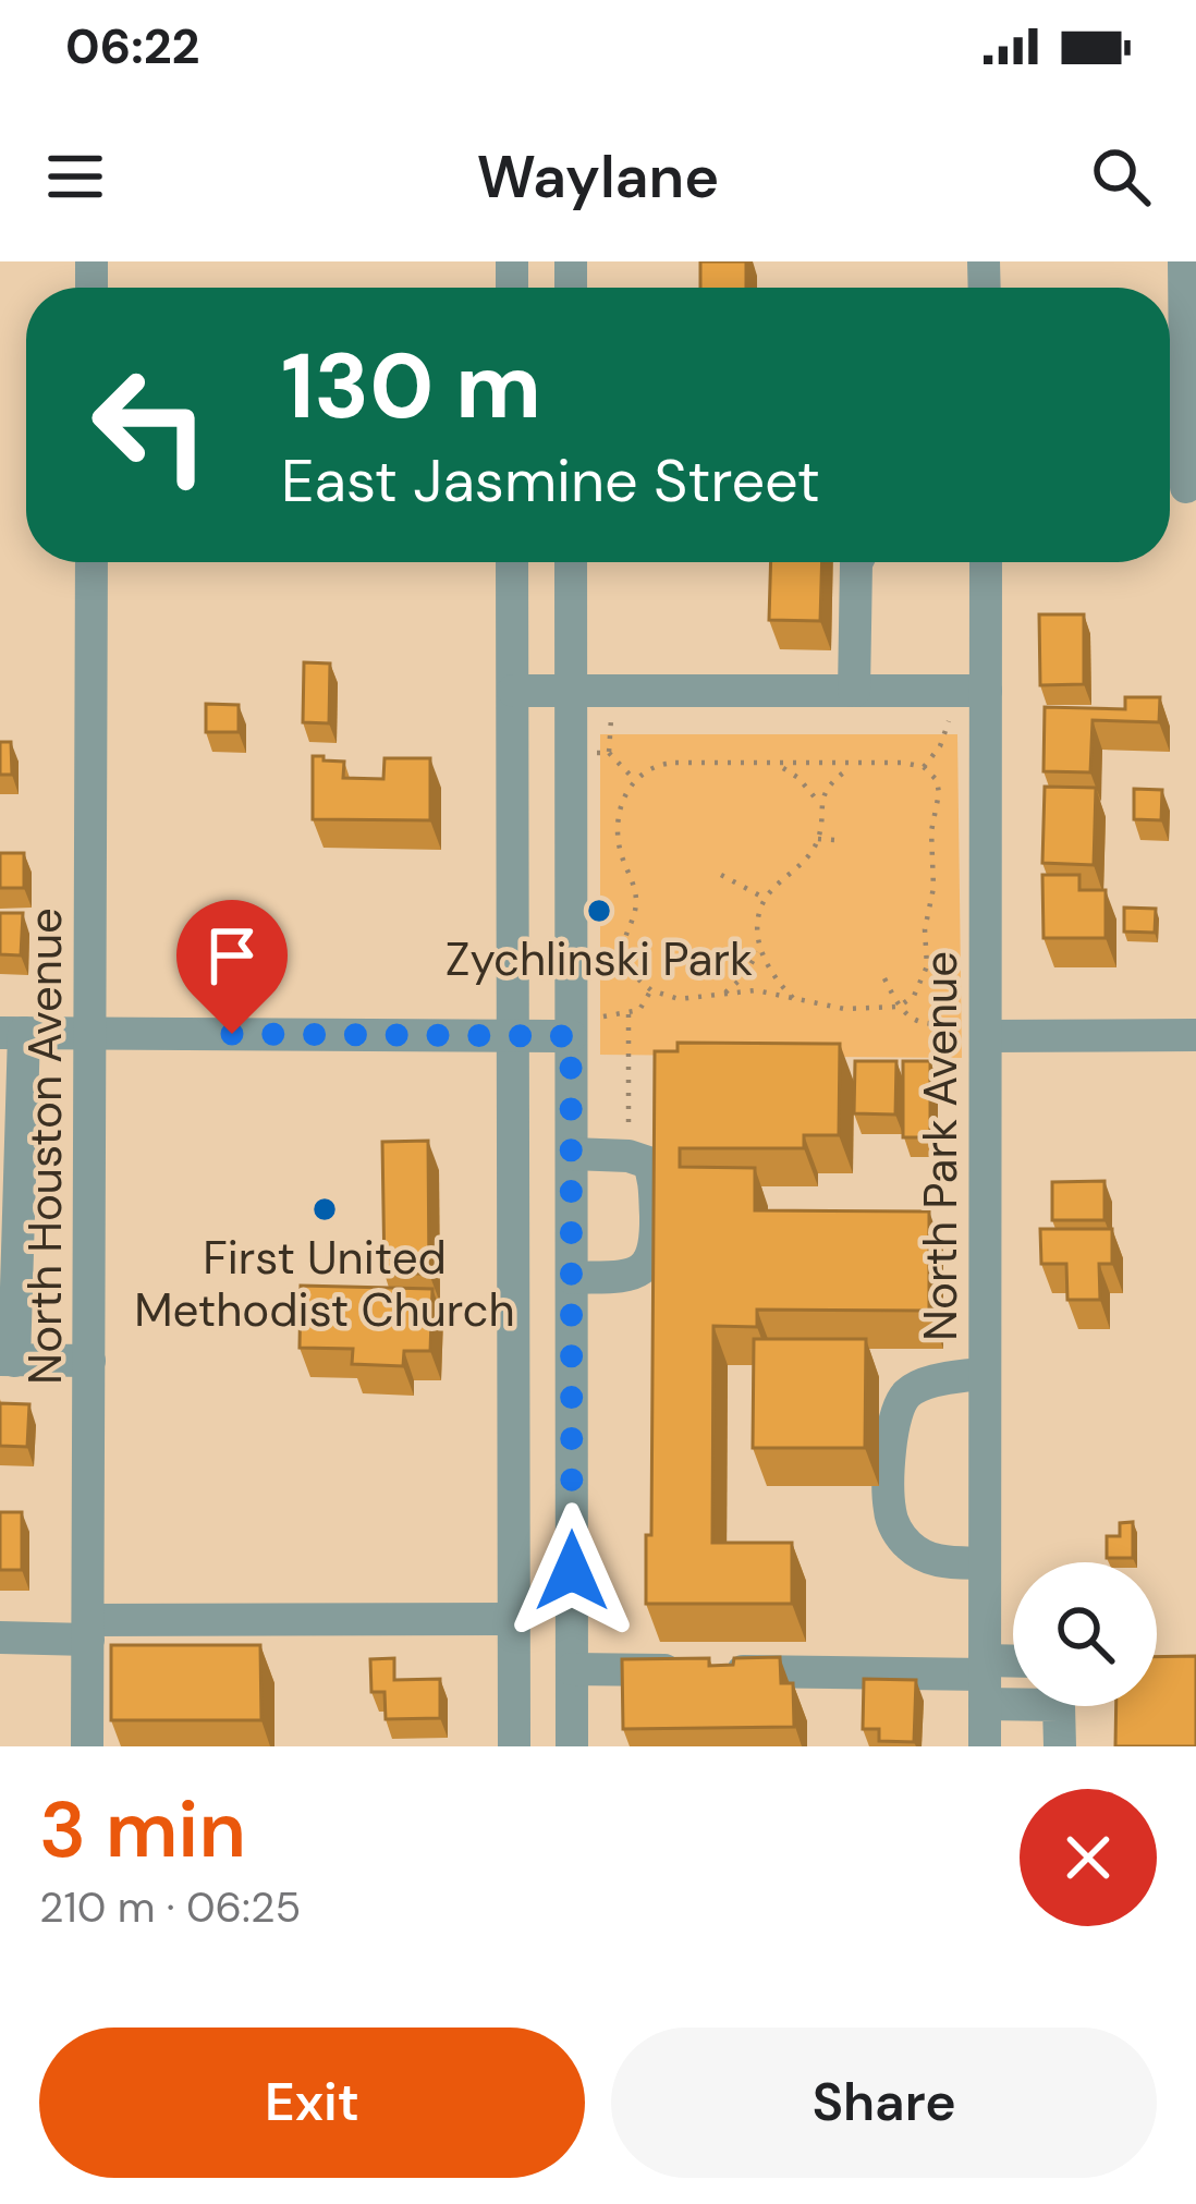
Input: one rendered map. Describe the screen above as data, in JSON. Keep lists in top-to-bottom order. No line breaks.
{"streets":{"street":["North Houston Avenue","North Park Avenue"]},"places":["Zychlinski Park","First United Methodist Church"],"page":{"status":"06:22","header":"Waylane","turn":["130 m","East Jasmine Street"],"heading":["3 min","210 m · 06:25"],"buttons":["Exit","Share"]}}
